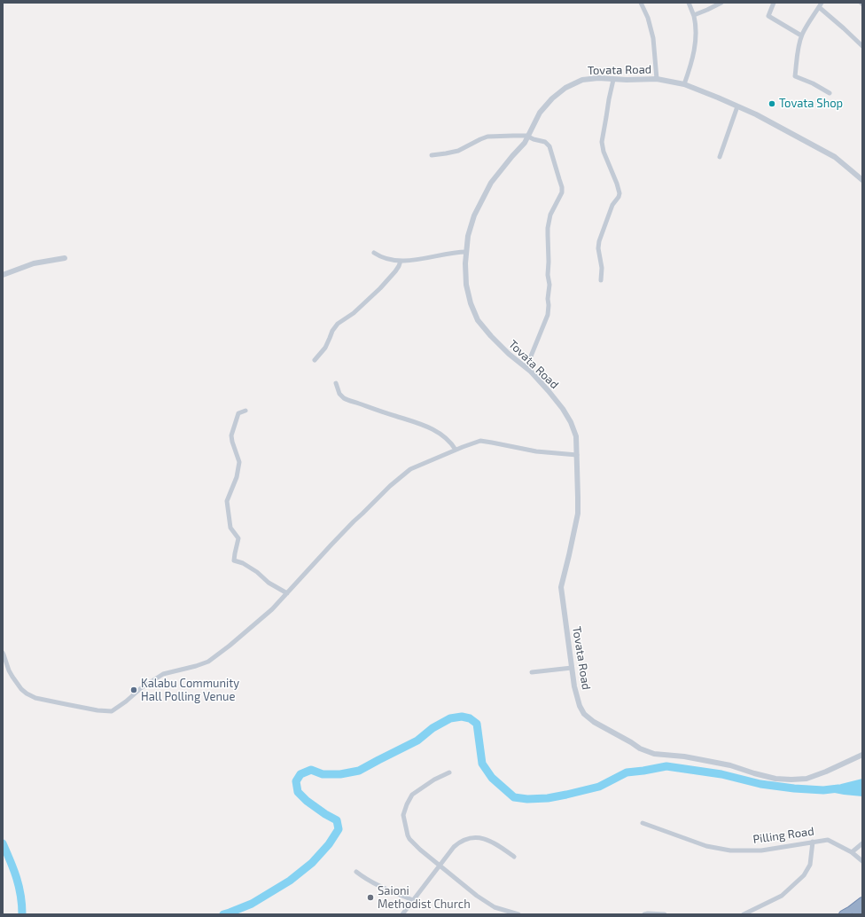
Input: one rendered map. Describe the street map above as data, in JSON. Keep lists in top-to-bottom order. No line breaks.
{"streets":{"street":["Tovata Road","Pilling Road"]},"places":["Tovata Shop","Kalabu Community Hall Polling Venue","Saioni Methodist Church"]}
